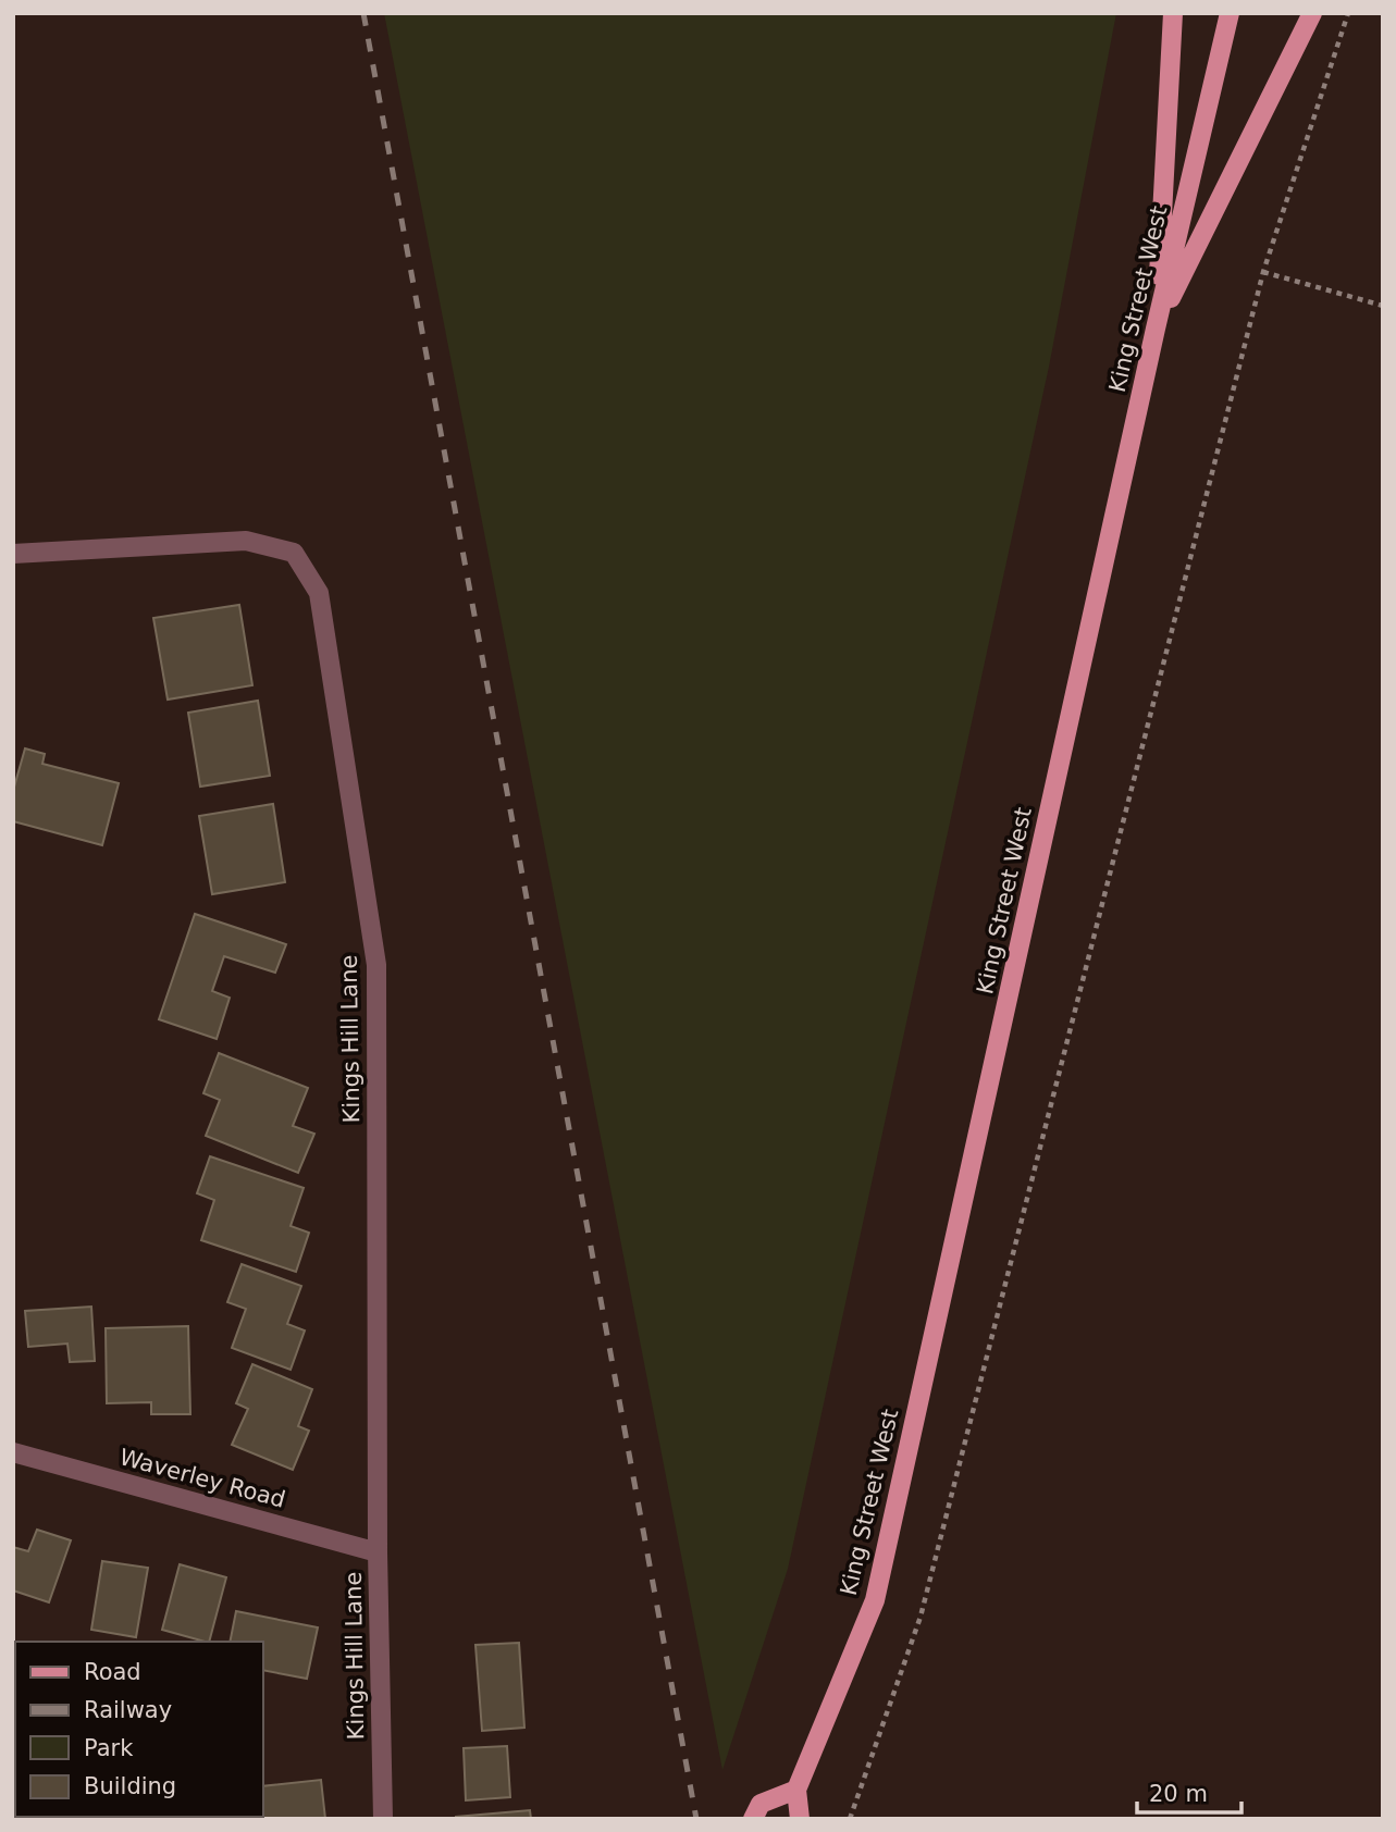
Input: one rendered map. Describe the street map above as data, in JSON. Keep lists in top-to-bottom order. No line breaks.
{"streets":{"main road":["King Street West"],"street":["Kings Hill Lane","Waverley Road"]},"crossings":[["Kings Hill Lane","Waverley Road"]],"legend":["Road","Railway","Park","Building"],"scale_bar":"20 m"}
